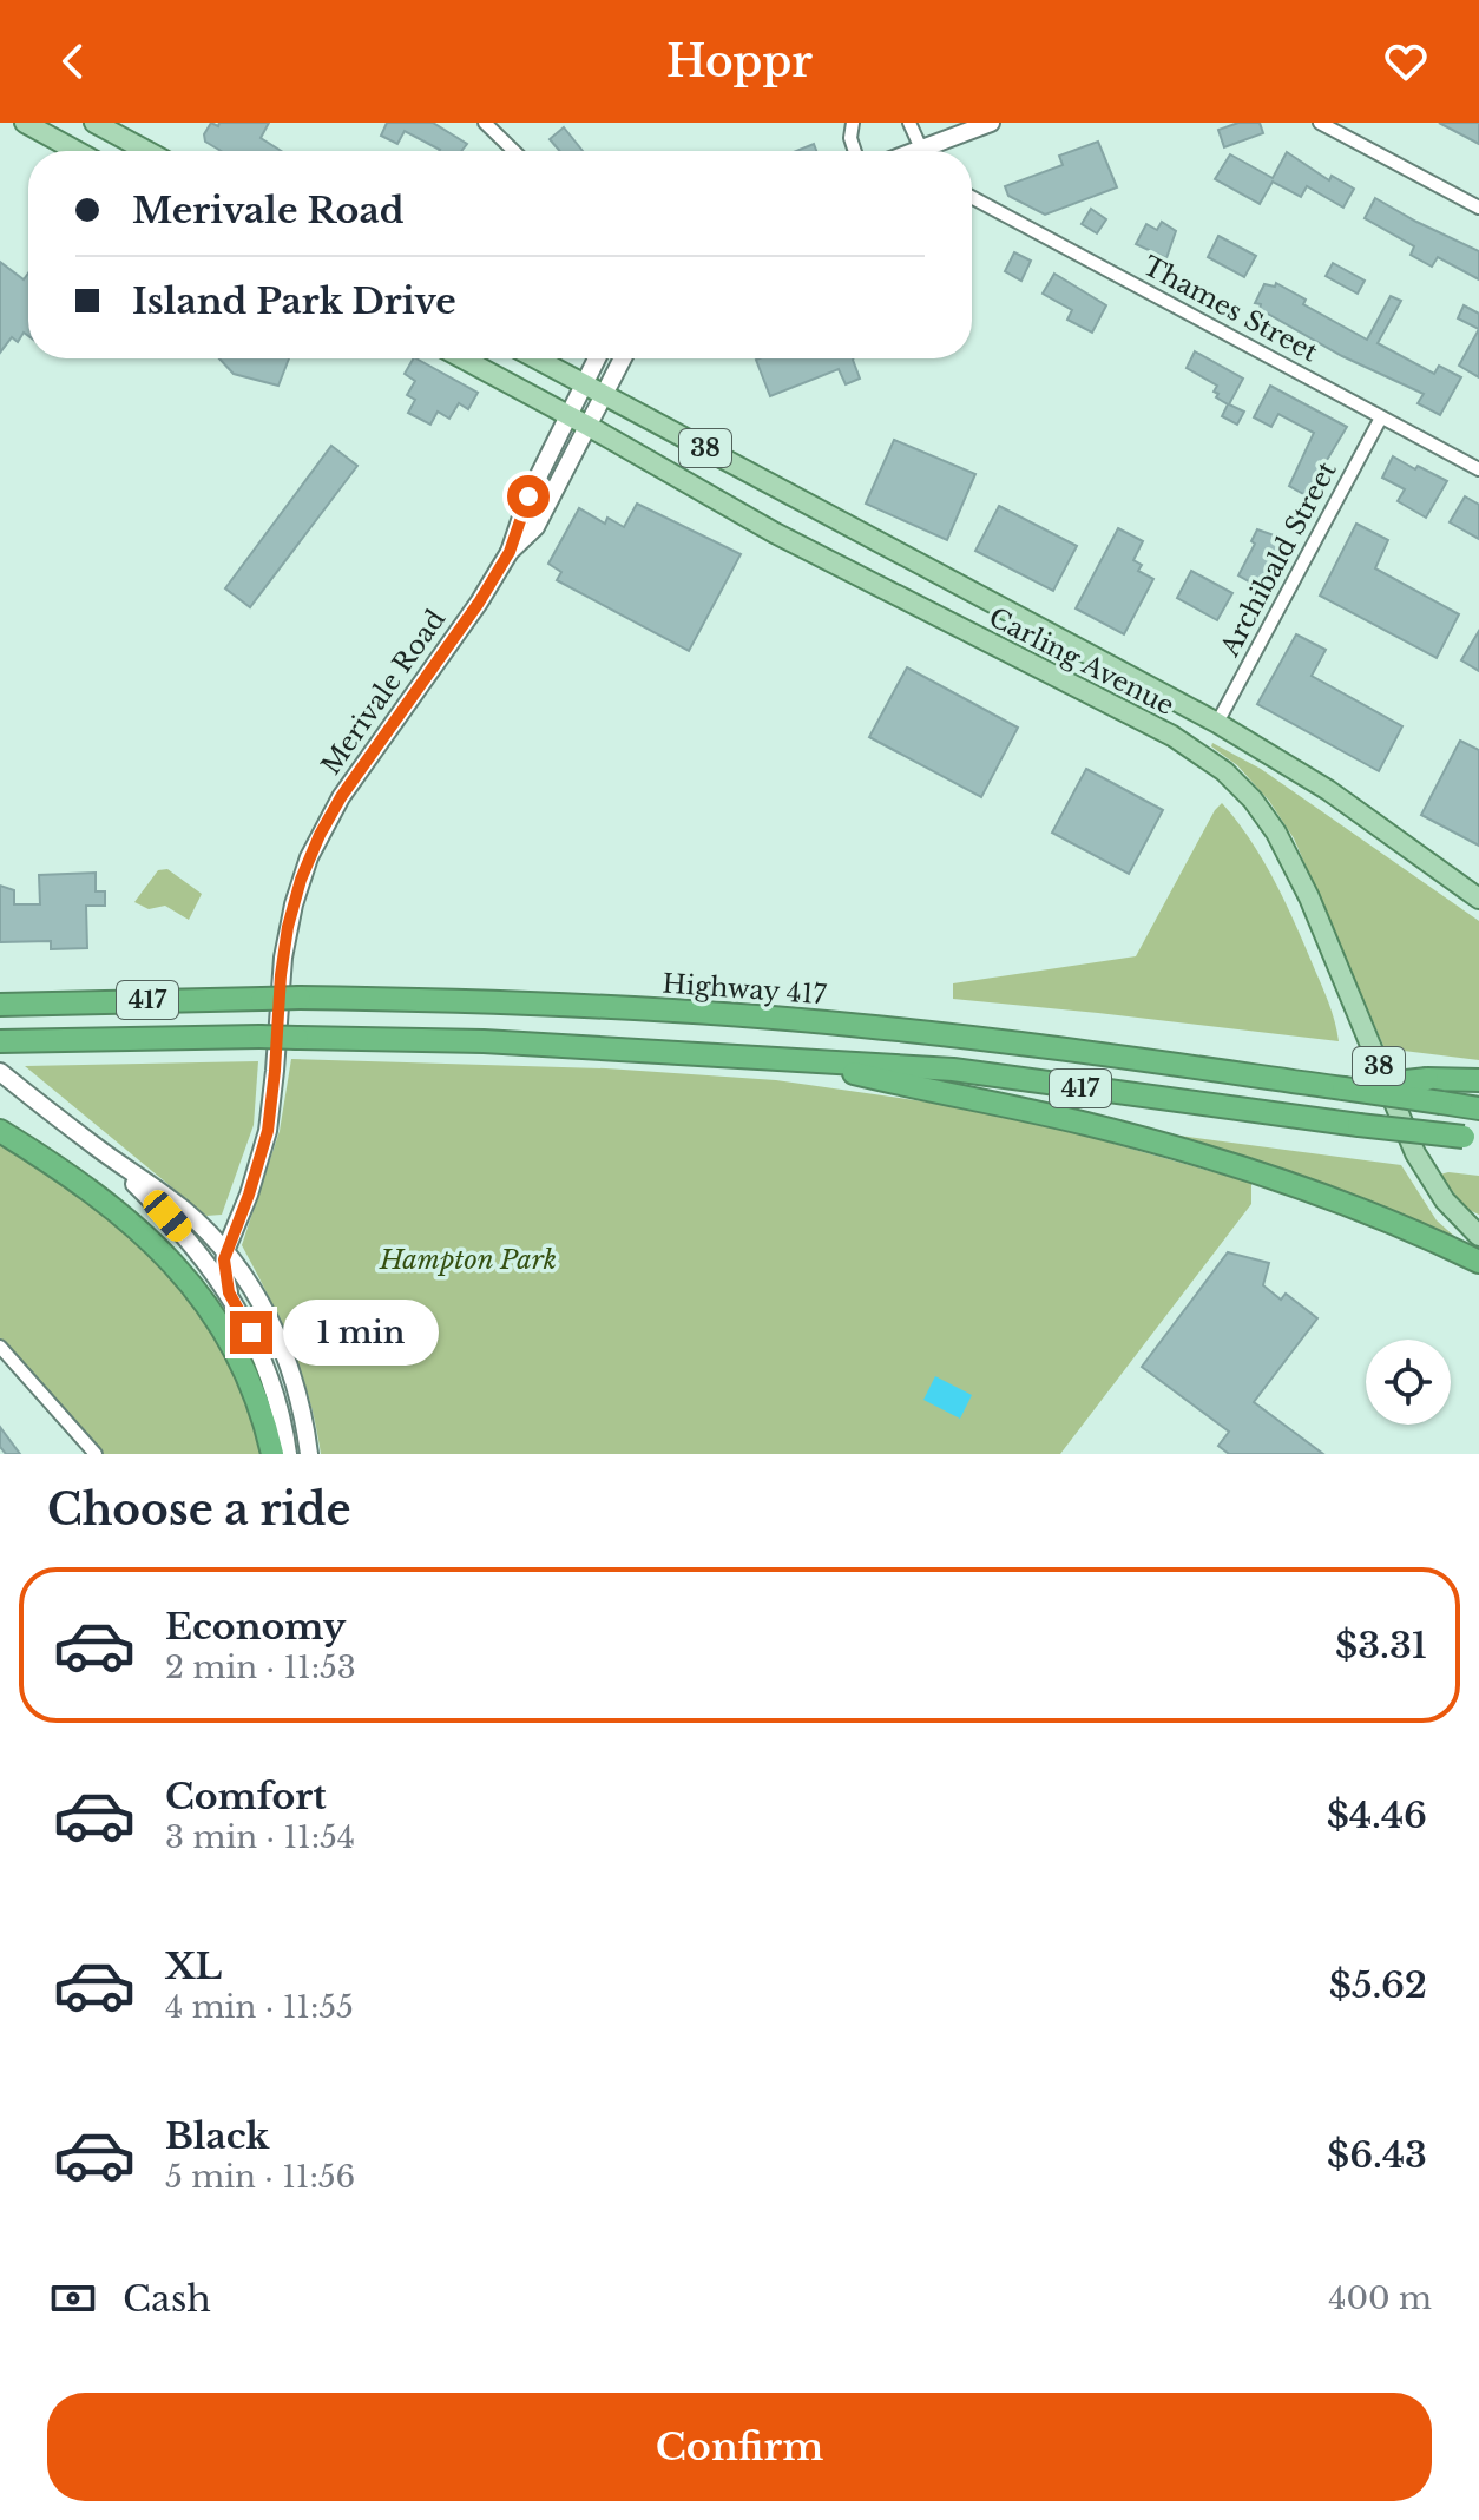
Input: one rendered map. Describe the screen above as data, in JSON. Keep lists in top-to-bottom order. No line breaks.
{"streets":{"highway":["Highway 417","417"],"main road":["38","Carling Avenue","Merivale Road"],"street":["Thames Street","Archibald Street"]},"crossings":[["Thames Street","Archibald Street"],["Archibald Street","Carling Avenue"],["Carling Avenue","Merivale Road"]],"parks":["Hampton Park"],"page":{"header":"Hoppr","banner":["Merivale Road","Island Park Drive"],"bubble":"1 min","heading":"Choose a ride","list":[{"name":"Economy","note":"2 min · 11:53","value":"$3.31"},{"name":"Comfort","note":"3 min · 11:54","value":"$4.46"},{"name":"XL","note":"4 min · 11:55","value":"$5.62"},{"name":"Black","note":"5 min · 11:56","value":"$6.43"}],"pay":["Cash","400 m"],"buttons":"Confirm"}}
